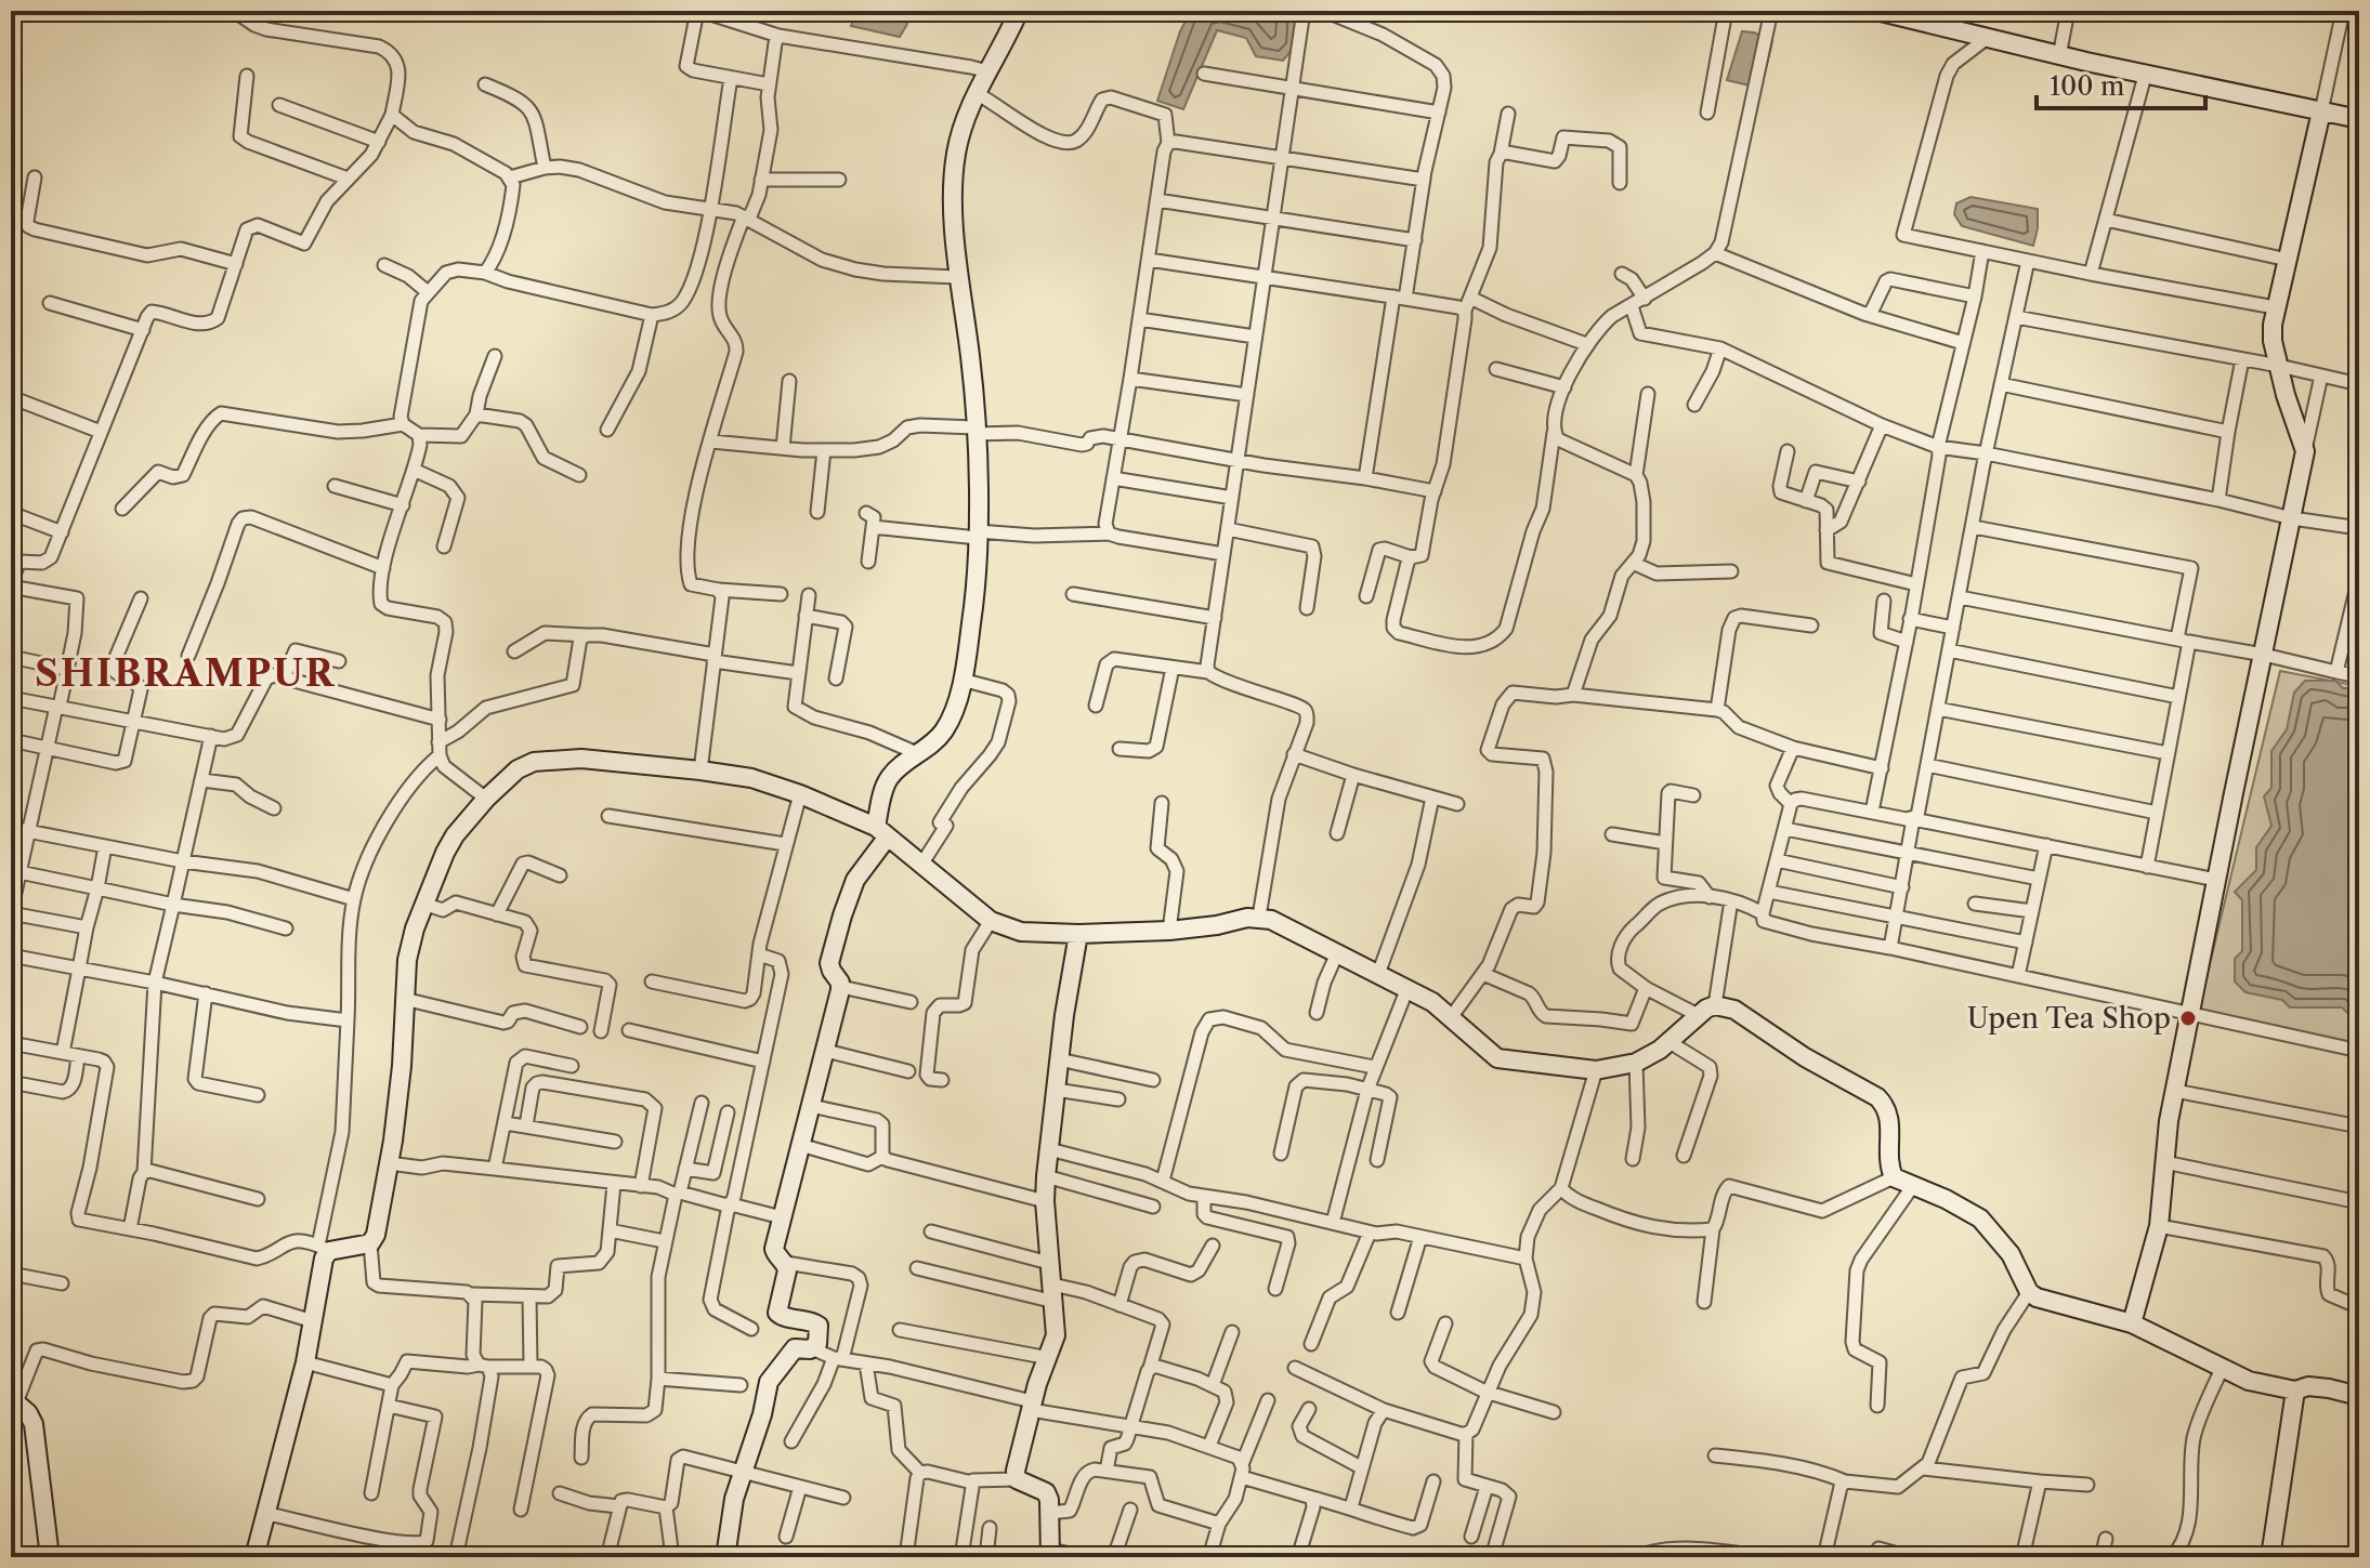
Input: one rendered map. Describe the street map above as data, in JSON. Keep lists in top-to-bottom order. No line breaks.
{"districts":["SHIBRAMPUR"],"places":["Upen Tea Shop"],"scale_bar":"100 m"}
